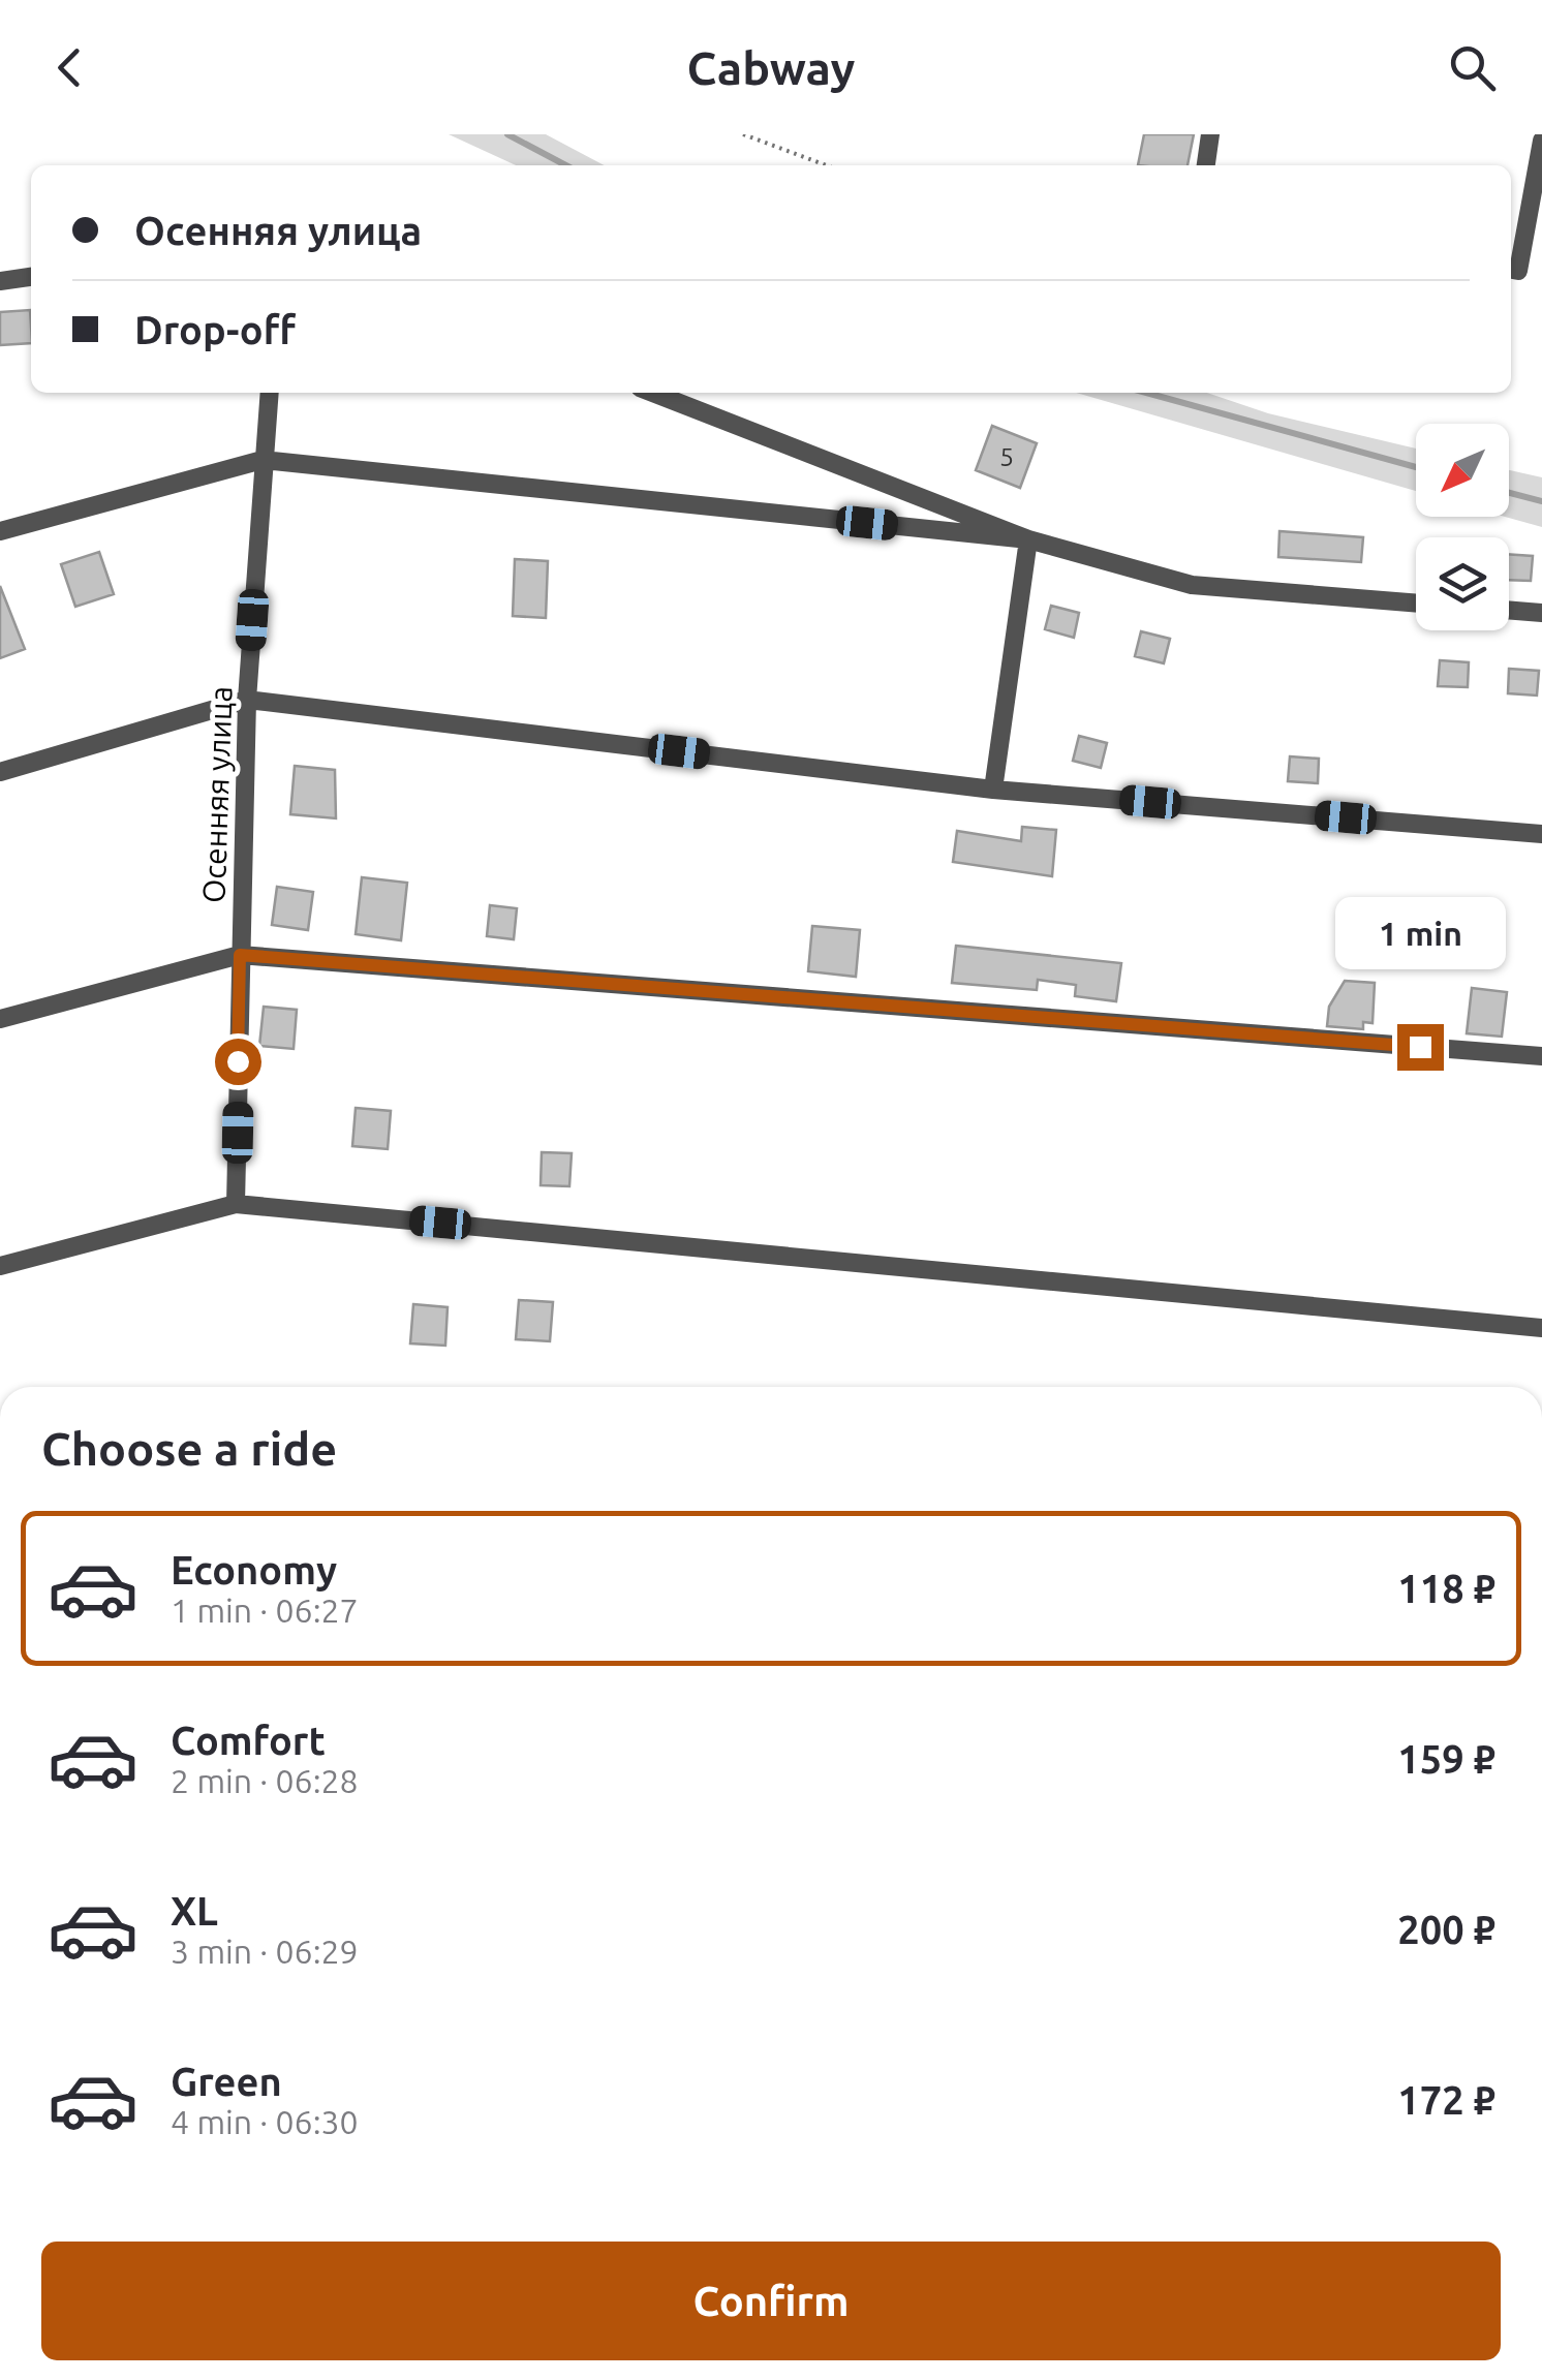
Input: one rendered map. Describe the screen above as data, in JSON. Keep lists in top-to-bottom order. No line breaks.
{"streets":{"street":["Осенняя улица"]},"house_numbers":["5"],"north":"bottom left","page":{"header":"Cabway","banner":["Осенняя улица","Drop-off"],"bubble":"1 min","heading":"Choose a ride","list":[{"name":"Economy","note":"1 min · 06:27","value":"118 ₽"},{"name":"Comfort","note":"2 min · 06:28","value":"159 ₽"},{"name":"XL","note":"3 min · 06:29","value":"200 ₽"},{"name":"Green","note":"4 min · 06:30","value":"172 ₽"}],"buttons":"Confirm"}}
